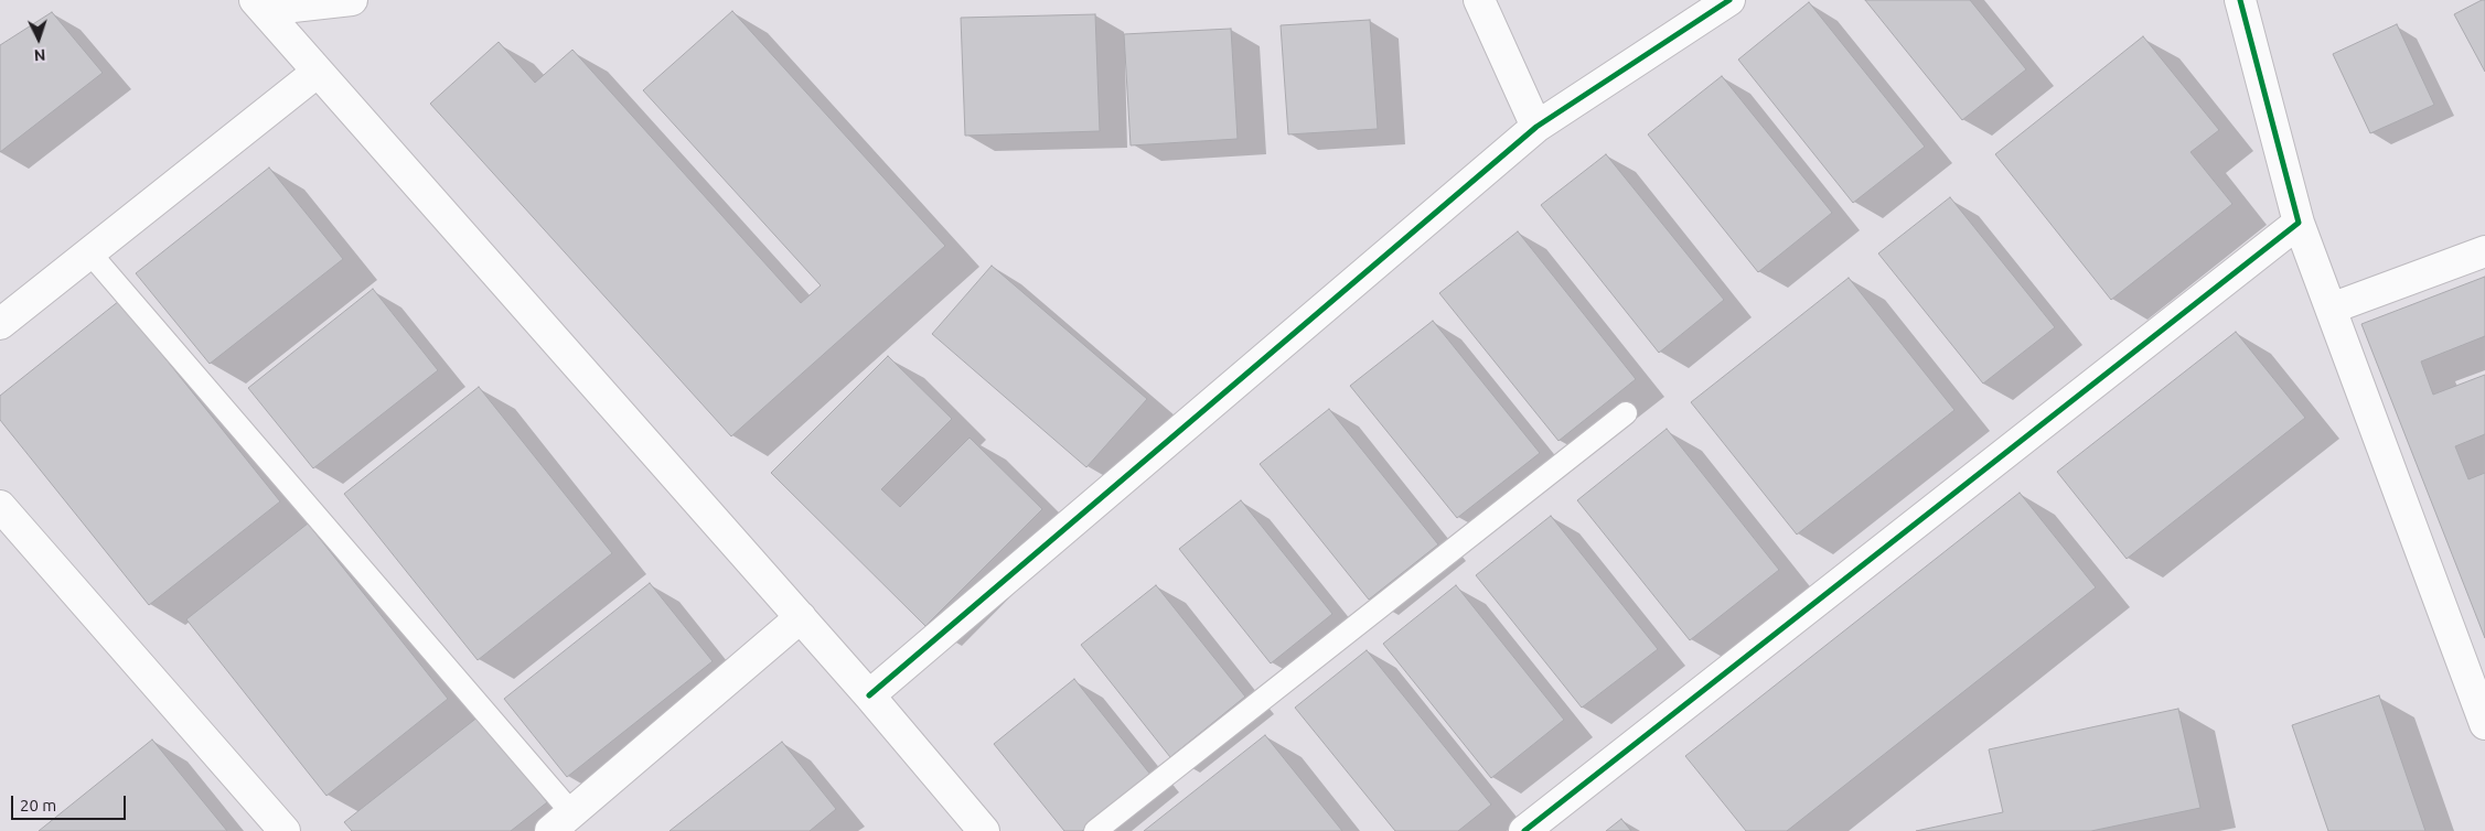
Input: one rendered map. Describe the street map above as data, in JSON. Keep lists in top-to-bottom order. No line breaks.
{"scale_bar":"20 m","north":"bottom"}
